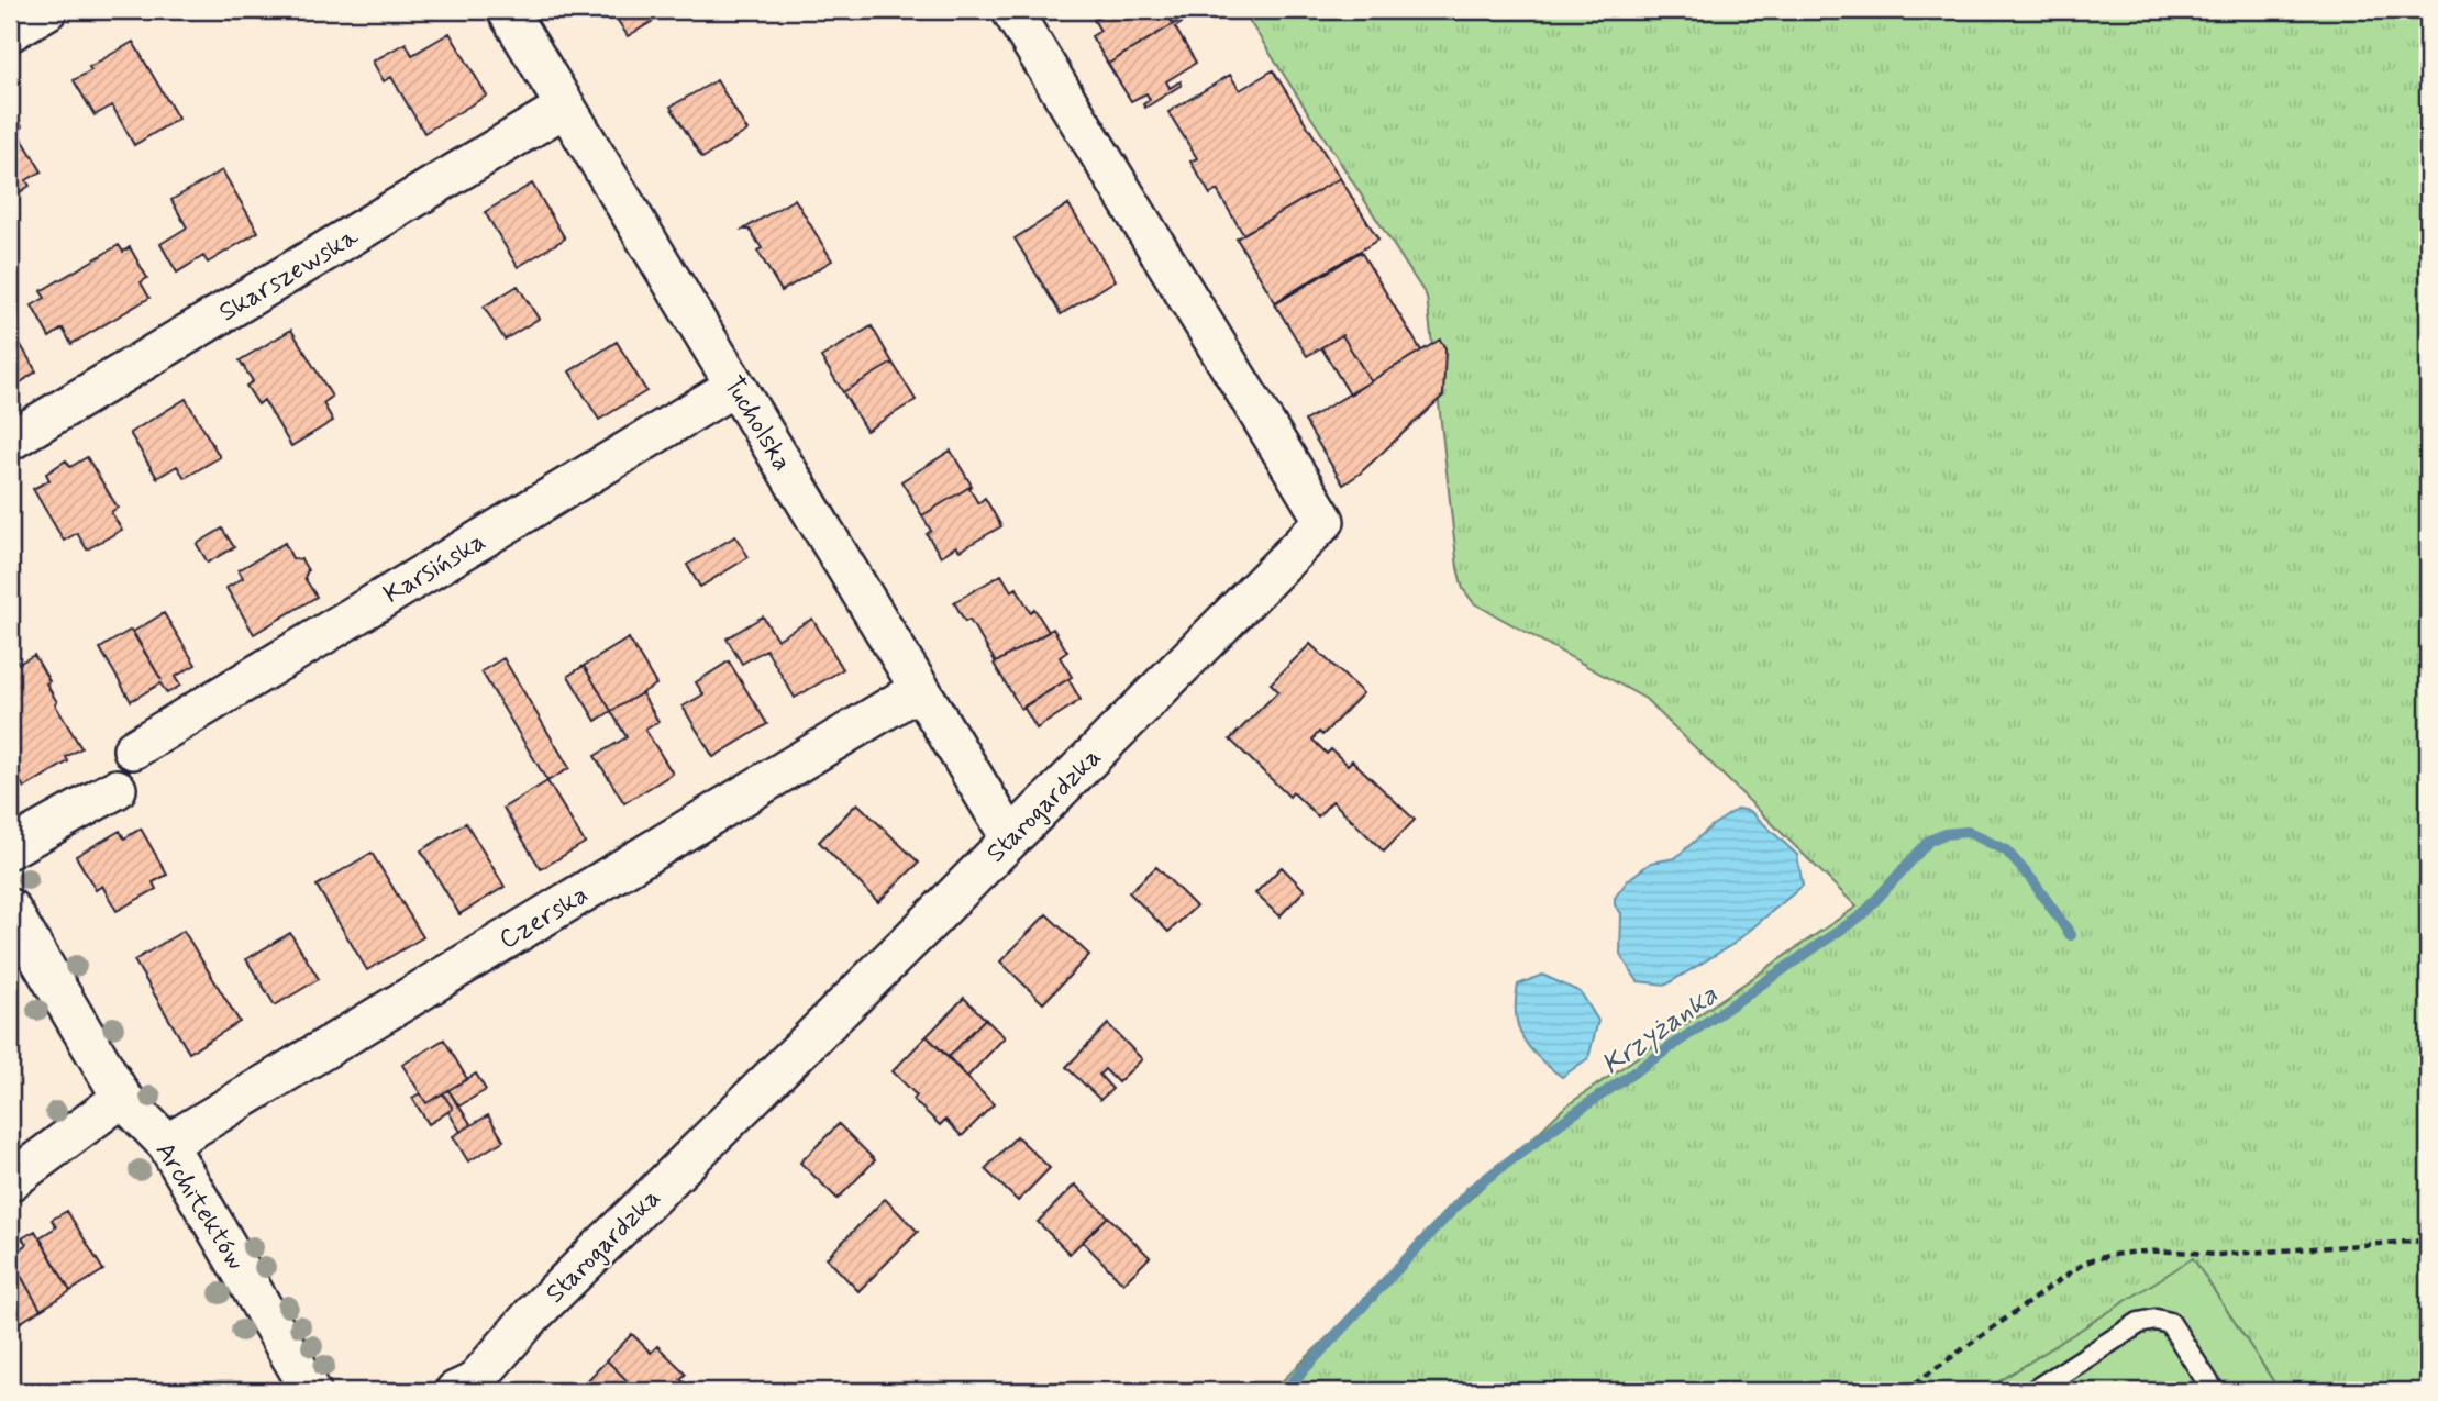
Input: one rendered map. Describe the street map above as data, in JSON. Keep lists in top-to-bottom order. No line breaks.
{"streets":{"street":["Skarszewska","Tucholska","Karsińska","Starogardzka","Czerska","Architektów"]},"crossings":[["Skarszewska","Tucholska"],["Tucholska","Karsińska"],["Tucholska","Starogardzka"],["Tucholska","Czerska"],["Czerska","Architektów"]],"water":["Krzyżanka"]}
